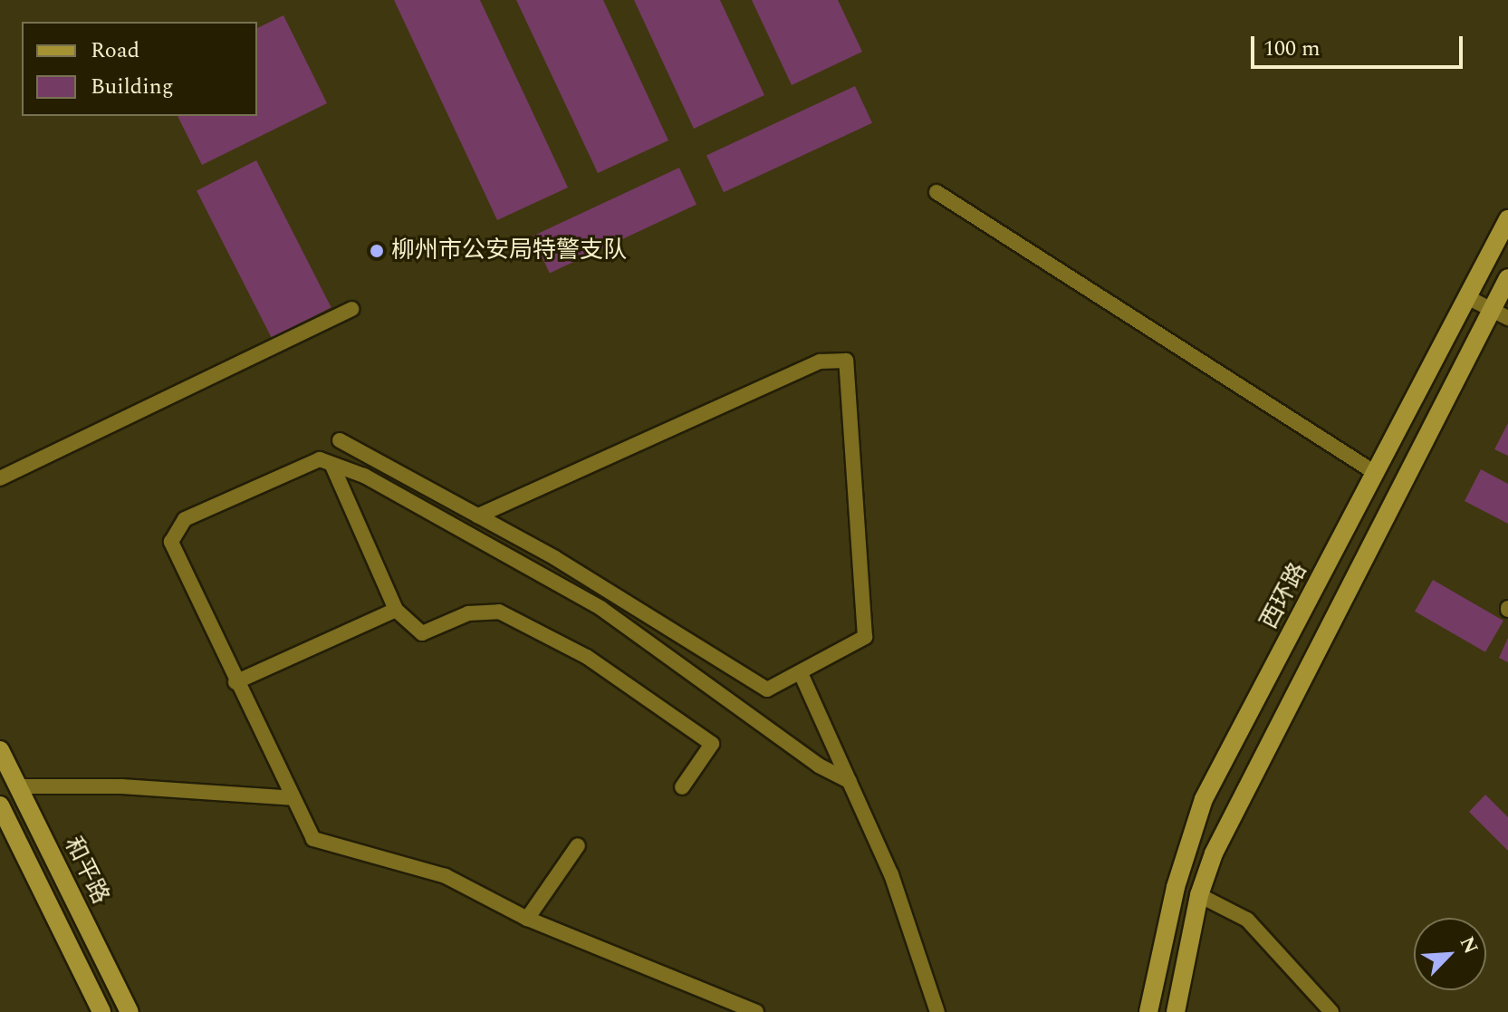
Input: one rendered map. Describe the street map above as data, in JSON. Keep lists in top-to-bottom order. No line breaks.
{"streets":{"main road":["西环路","和平路"]},"places":["柳州市公安局特警支队"],"legend":["Road","Building"],"scale_bar":"100 m","north":"top right"}
